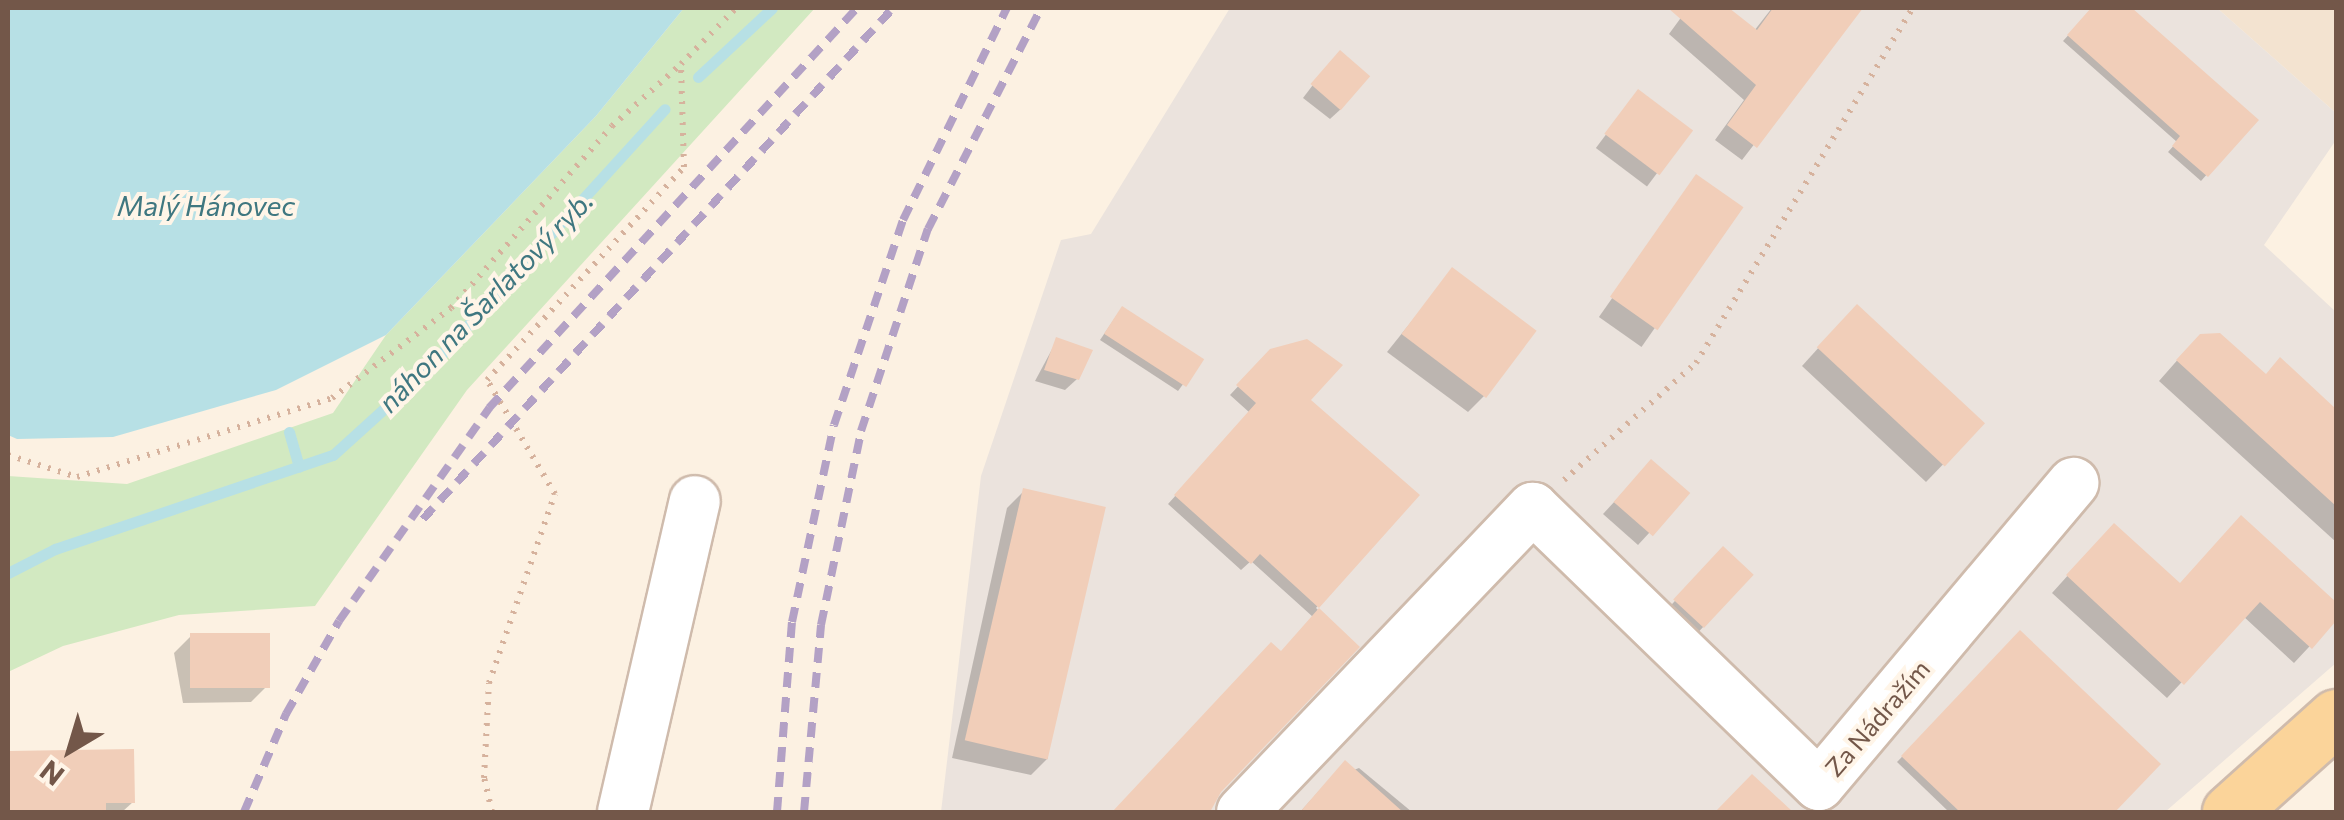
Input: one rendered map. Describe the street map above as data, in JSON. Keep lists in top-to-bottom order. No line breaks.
{"streets":{"street":["Za Nádražím"]},"water":["Malý Hánovec","náhon na Šarlatový ryb."],"north":"bottom left"}
